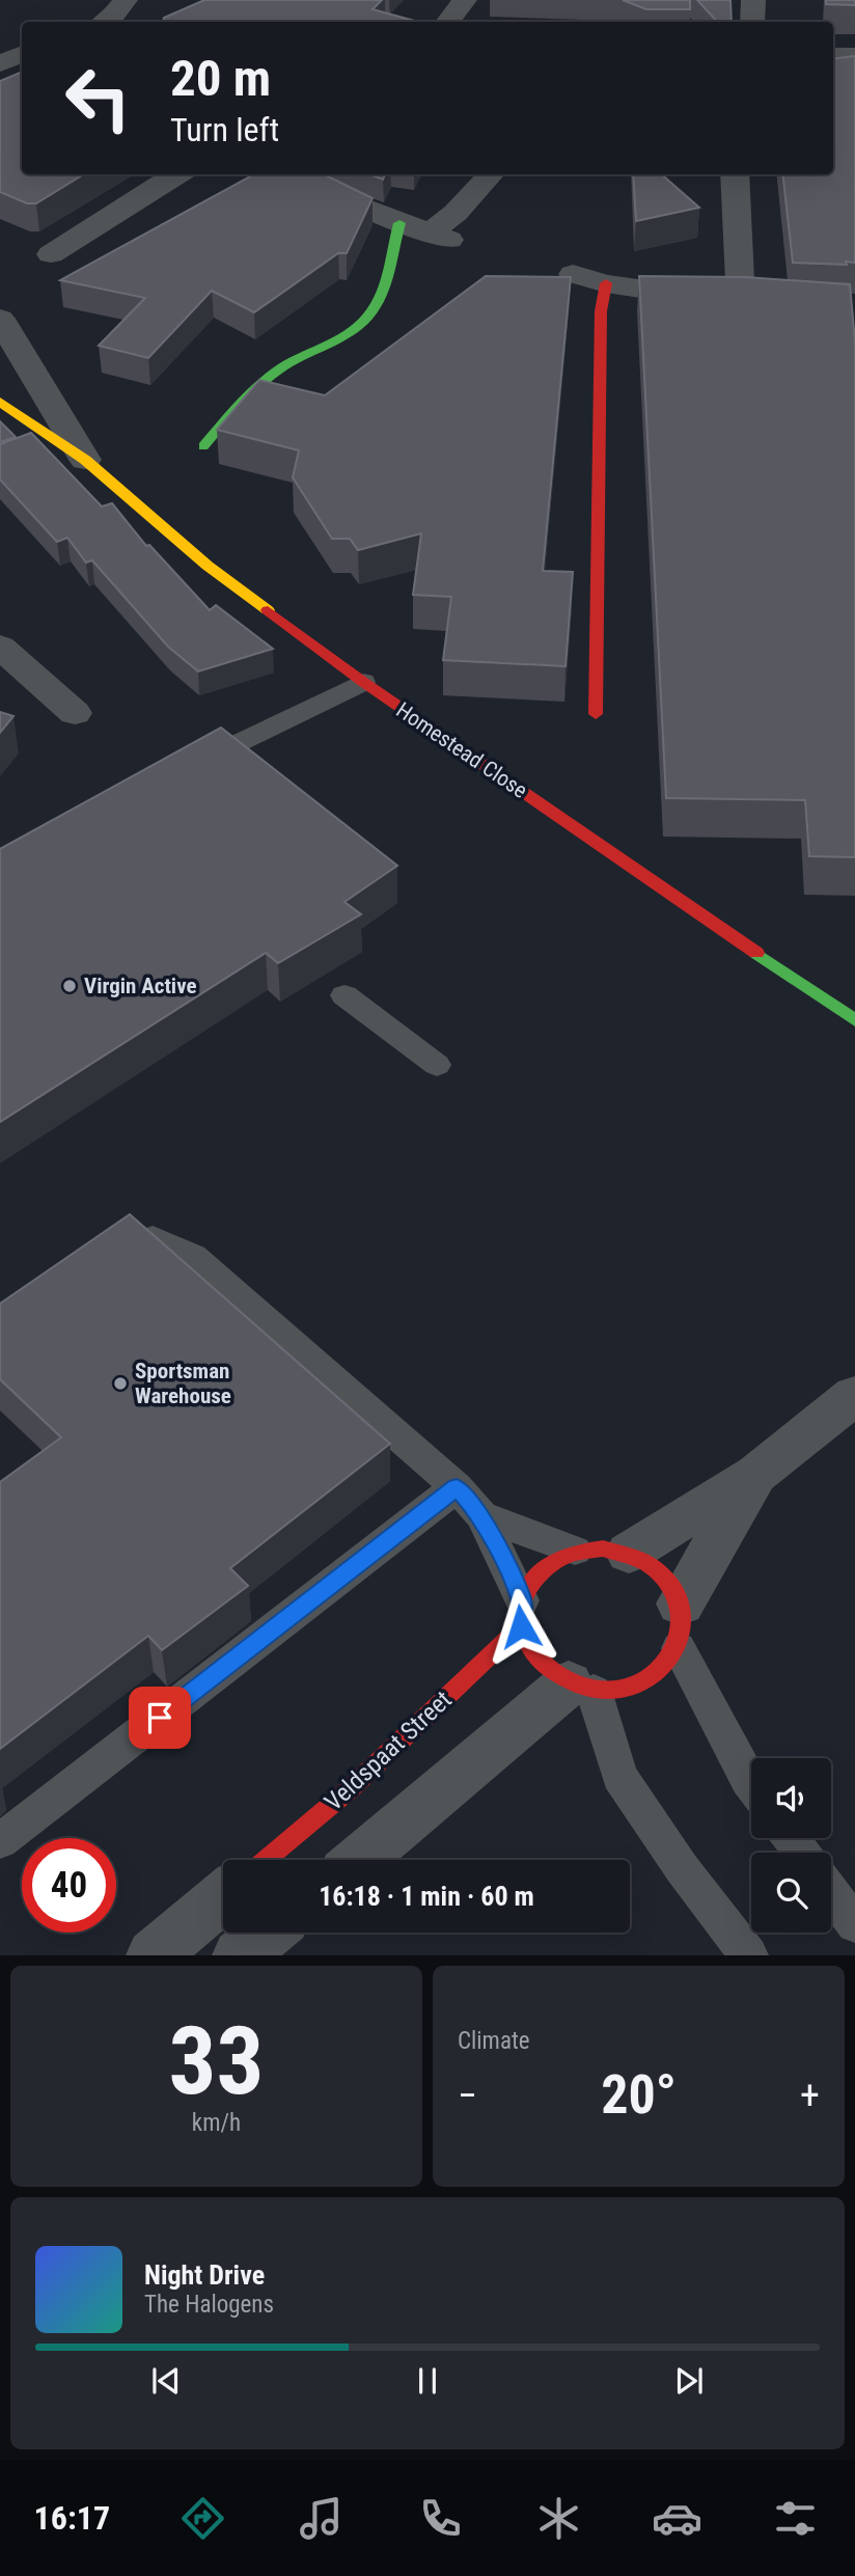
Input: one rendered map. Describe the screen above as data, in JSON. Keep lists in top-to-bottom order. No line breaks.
{"streets":{"street":["Homestead Close","Veldspaat Street"]},"places":["Virgin Active","Sportsman Warehouse"],"page":{"turn":["20 m","Turn left"],"limit":"40","trip":"16:18 · 1 min · 60 m","tile":[["33","km/h"],"Climate"],"heat":["−","20°","+"],"song":["Night Drive","The Halogens"],"tabs":"16:17"}}
